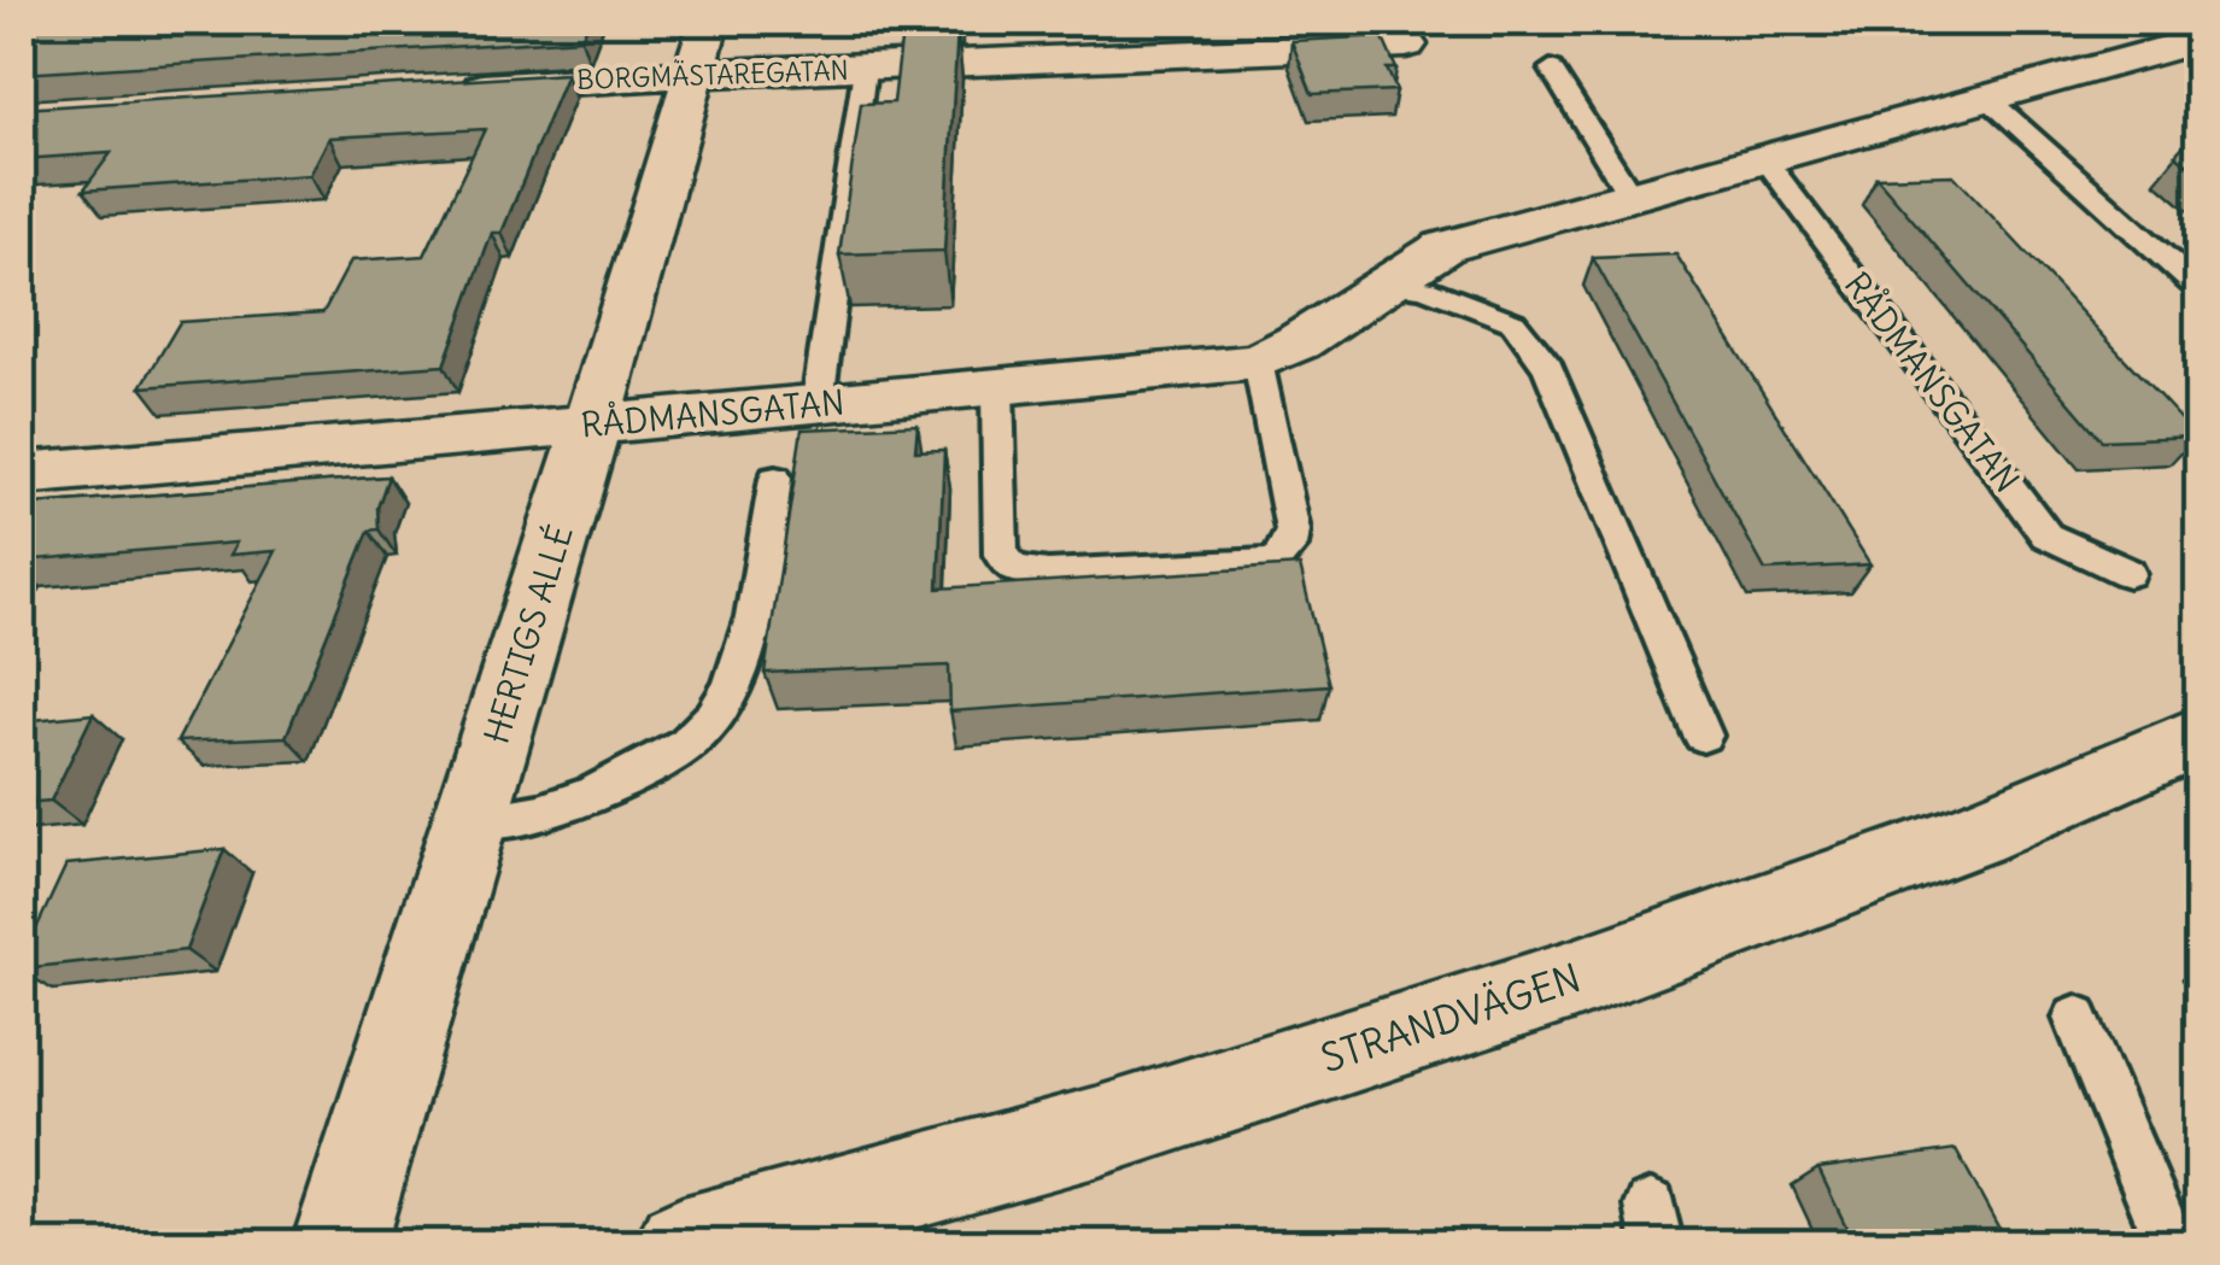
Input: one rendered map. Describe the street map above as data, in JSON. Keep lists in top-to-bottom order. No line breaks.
{"streets":{"street":["BORGMÄSTAREGATAN","RÅDMANSGATAN","HERTIGS ALLÉ","STRANDVÄGEN"]},"crossings":[["BORGMÄSTAREGATAN","HERTIGS ALLÉ"],["RÅDMANSGATAN","HERTIGS ALLÉ"]]}
